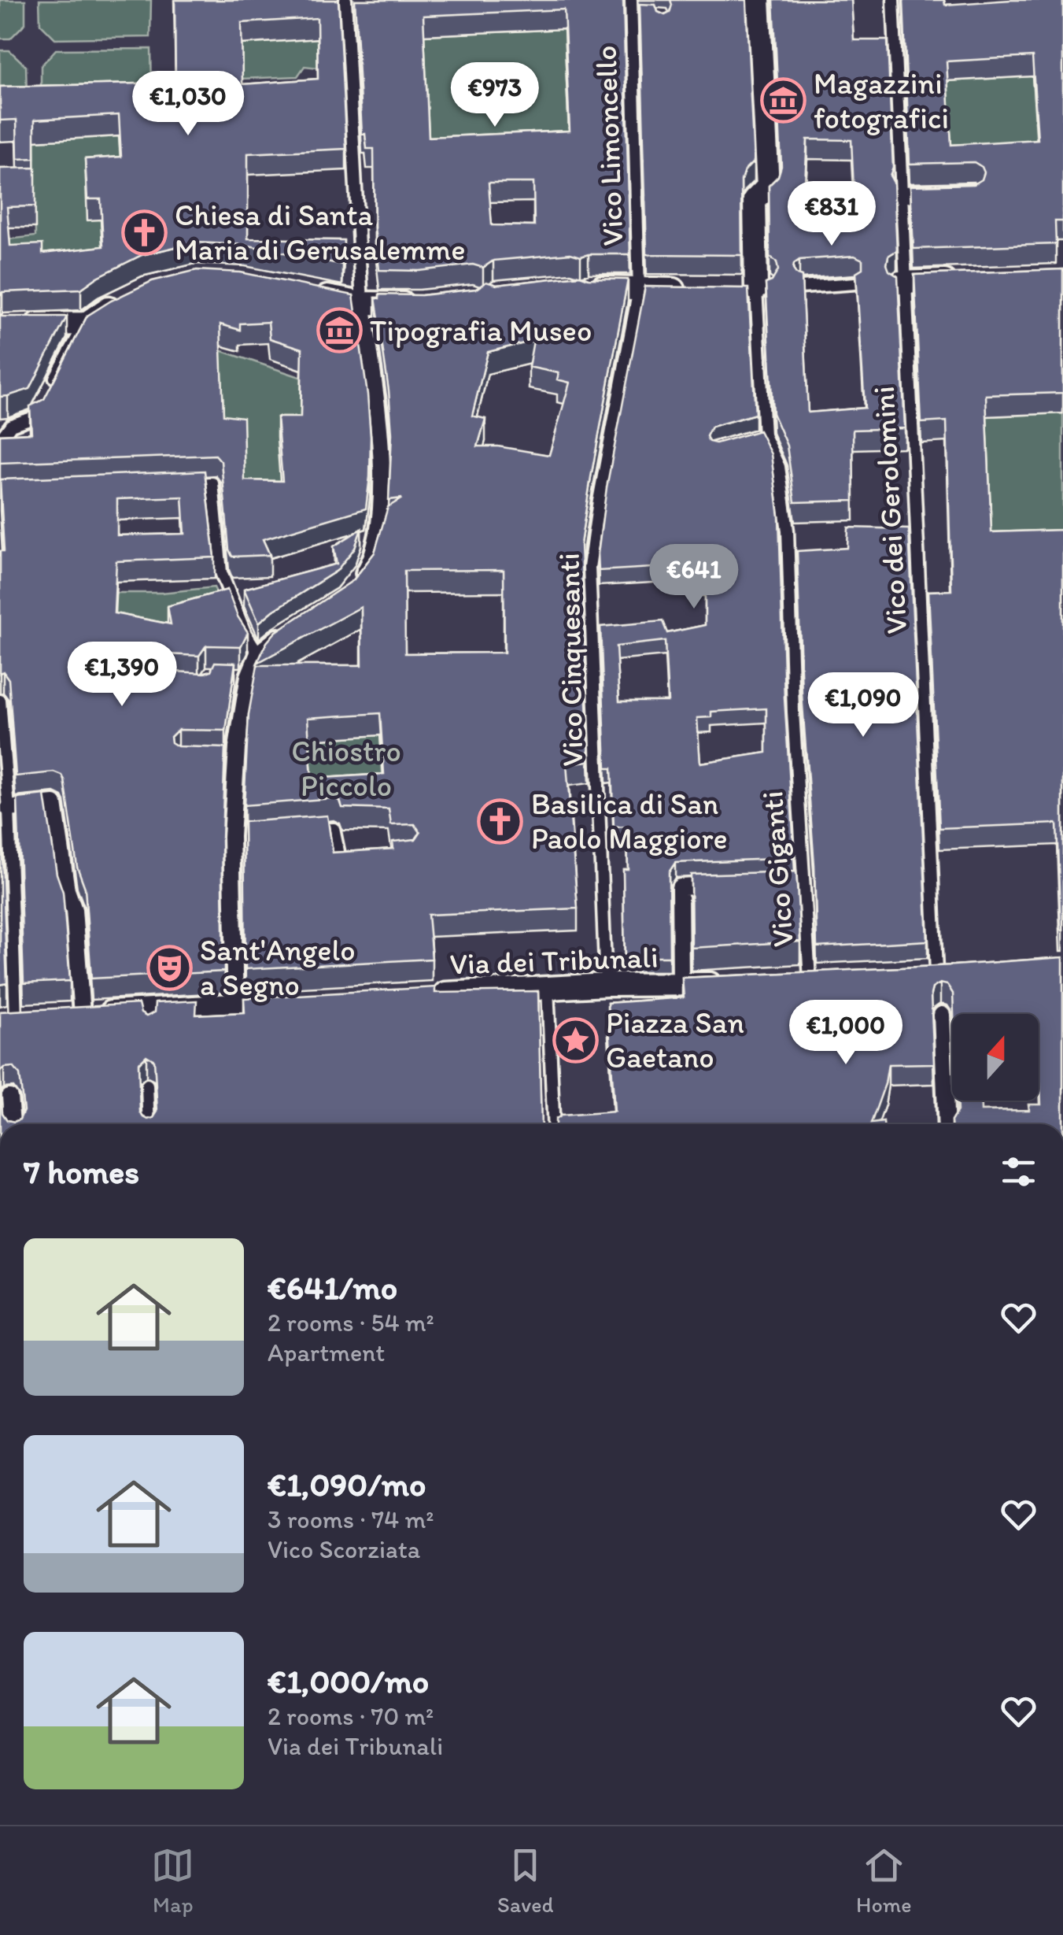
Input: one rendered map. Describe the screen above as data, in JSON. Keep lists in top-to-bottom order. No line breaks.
{"streets":{"street":["Via dei Tribunali"],"lane":["Vico Limoncello","Vico dei Gerolomini","Vico Cinquesanti","Vico Giganti"]},"crossings":[["Vico Limoncello","Vico Cinquesanti"],["Vico Cinquesanti","Via dei Tribunali"]],"parks":["Chiostro Piccolo"],"places":{"museum":["Magazzini fotografici","Tipografia Museo"],"church":["Chiesa di Santa Maria di Gerusalemme","Basilica di San Paolo Maggiore"],"theatre":["Sant'Angelo a Segno"],"place":["Piazza San Gaetano"]},"north":"top","page":{"price":["€973","€1,030","€831","€641","€1,390","€1,090","€1,000"],"heading":"7 homes","list":[{"name":"€641/mo","note":"2 rooms · 54 m² · Apartment"},{"name":"€1,090/mo","note":"3 rooms · 74 m² · Vico Scorziata"},{"name":"€1,000/mo","note":"2 rooms · 70 m² · Via dei Tribunali"}],"tabs":["Map","Saved","Home"]}}
